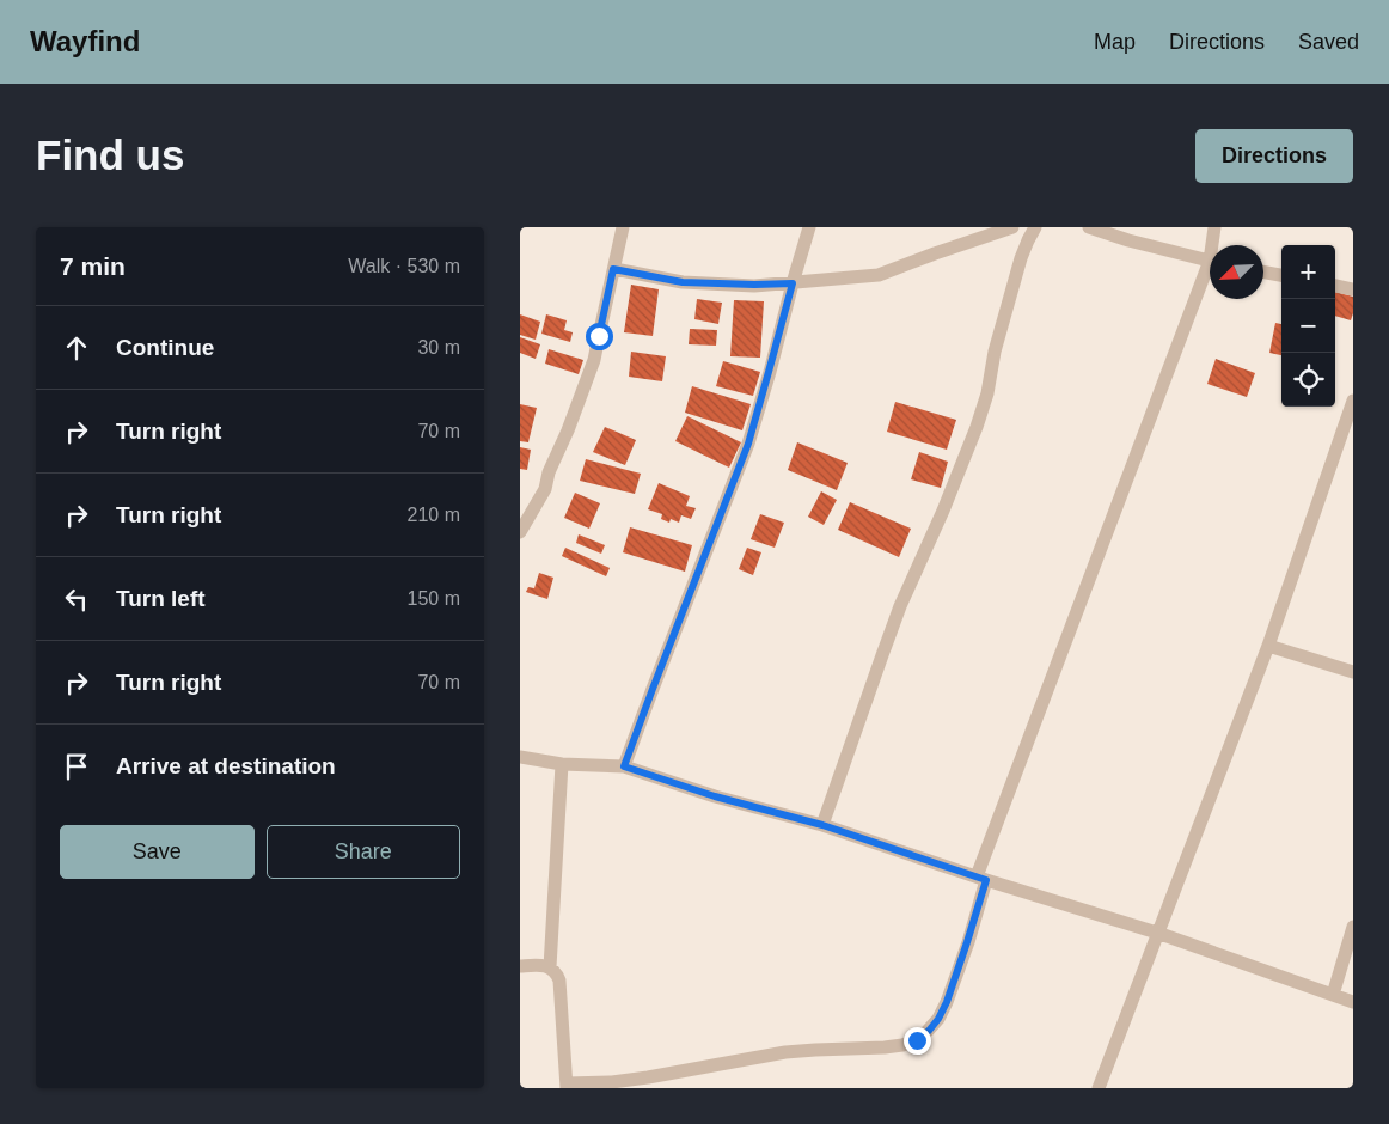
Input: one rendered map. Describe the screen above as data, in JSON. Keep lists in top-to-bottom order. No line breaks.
{"north":"bottom left","page":{"header":"Wayfind","nav":["Map","Directions","Saved"],"buttons":["Directions",["Save","Share"]],"title":"Find us","heading":["7 min","Walk · 530 m"],"map_buttons":["+","−"],"list":[["Continue","30 m"],["Turn right","70 m"],["Turn right","210 m"],["Turn left","150 m"],["Turn right","70 m"],"Arrive at destination"]}}
